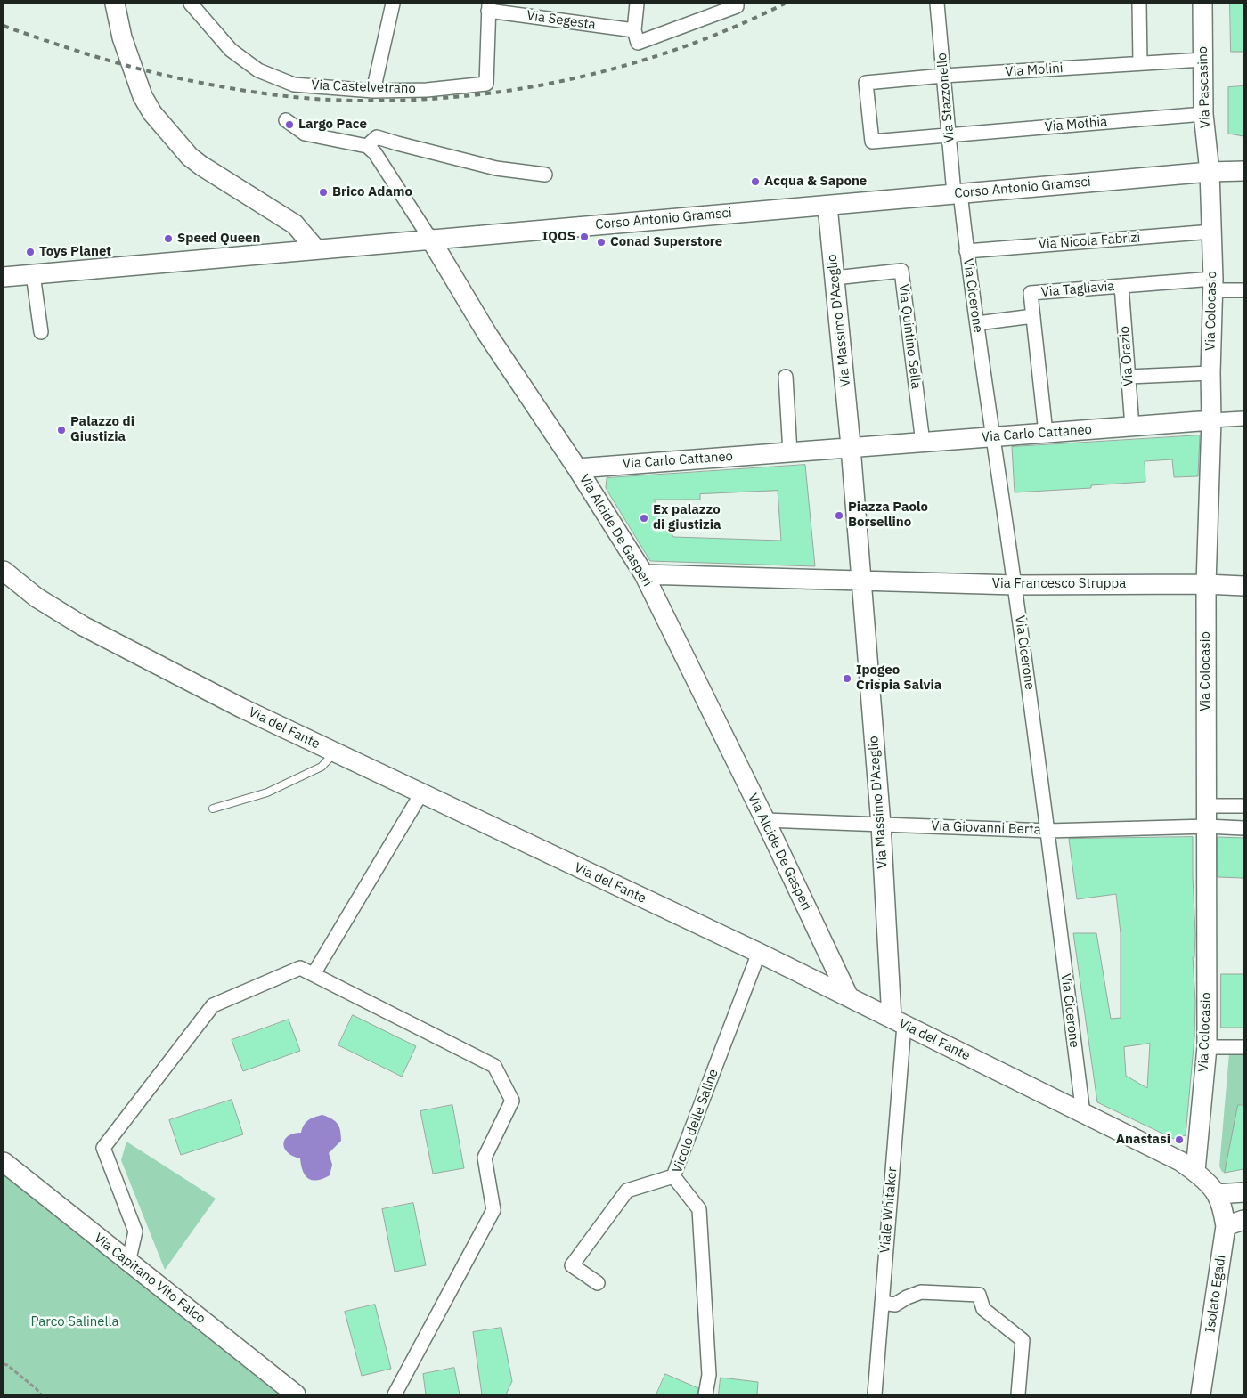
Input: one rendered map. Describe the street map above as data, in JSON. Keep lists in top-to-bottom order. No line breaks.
{"streets":{"street":["Via Segesta","Via Molini","Via Castelvetrano","Via Pascasino","Via Stazzonello","Via Mothia","Corso Antonio Gramsci","Via Nicola Fabrizi","Via Tagliavia","Via Cicerone","Via Colocasio","Via Massimo D'Azeglio","Via Quintino Sella","Via Orazio","Via Carlo Cattaneo","Via Alcide De Gasperi","Via Francesco Struppa","Via del Fante","Via Giovanni Berta","Vicolo delle Saline","Viale Whitaker","Via Capitano Vito Falco","Isolato Egadi"]},"crossings":[["Via Segesta","Via Castelvetrano"],["Via Molini","Via Pascasino"],["Via Molini","Via Stazzonello"],["Via Molini","Via Mothia"],["Via Pascasino","Via Mothia"],["Via Pascasino","Corso Antonio Gramsci"],["Via Pascasino","Via Colocasio"],["Via Stazzonello","Via Mothia"],["Via Stazzonello","Corso Antonio Gramsci"],["Via Stazzonello","Via Cicerone"],["Corso Antonio Gramsci","Via Cicerone"],["Corso Antonio Gramsci","Via Colocasio"],["Corso Antonio Gramsci","Via Massimo D'Azeglio"],["Corso Antonio Gramsci","Via Alcide De Gasperi"],["Via Nicola Fabrizi","Via Cicerone"],["Via Nicola Fabrizi","Via Colocasio"],["Via Tagliavia","Via Colocasio"],["Via Tagliavia","Via Orazio"],["Via Tagliavia","Via Carlo Cattaneo"],["Via Cicerone","Via Carlo Cattaneo"],["Via Cicerone","Via Francesco Struppa"],["Via Cicerone","Via del Fante"],["Via Cicerone","Via Giovanni Berta"],["Via Colocasio","Via Carlo Cattaneo"],["Via Colocasio","Via Francesco Struppa"],["Via Colocasio","Via del Fante"],["Via Colocasio","Via Giovanni Berta"],["Via Massimo D'Azeglio","Via Quintino Sella"],["Via Massimo D'Azeglio","Via Carlo Cattaneo"],["Via Massimo D'Azeglio","Via Francesco Struppa"],["Via Massimo D'Azeglio","Via del Fante"],["Via Massimo D'Azeglio","Via Giovanni Berta"],["Via Massimo D'Azeglio","Viale Whitaker"],["Via Quintino Sella","Via Carlo Cattaneo"],["Via Orazio","Via Carlo Cattaneo"],["Via Carlo Cattaneo","Via Alcide De Gasperi"],["Via Alcide De Gasperi","Via Francesco Struppa"],["Via Alcide De Gasperi","Via del Fante"],["Via Alcide De Gasperi","Via Giovanni Berta"],["Via del Fante","Vicolo delle Saline"],["Via del Fante","Viale Whitaker"],["Via del Fante","Isolato Egadi"]],"parks":["Parco Salinella"],"places":["Largo Pace","Acqua & Sapone","Brico Adamo","IQOS","Speed Queen","Conad Superstore","Toys Planet","Palazzo di Giustizia","Piazza Paolo Borsellino","Ex palazzo di giustizia","Ipogeo Crispia Salvia","Anastasi"]}
